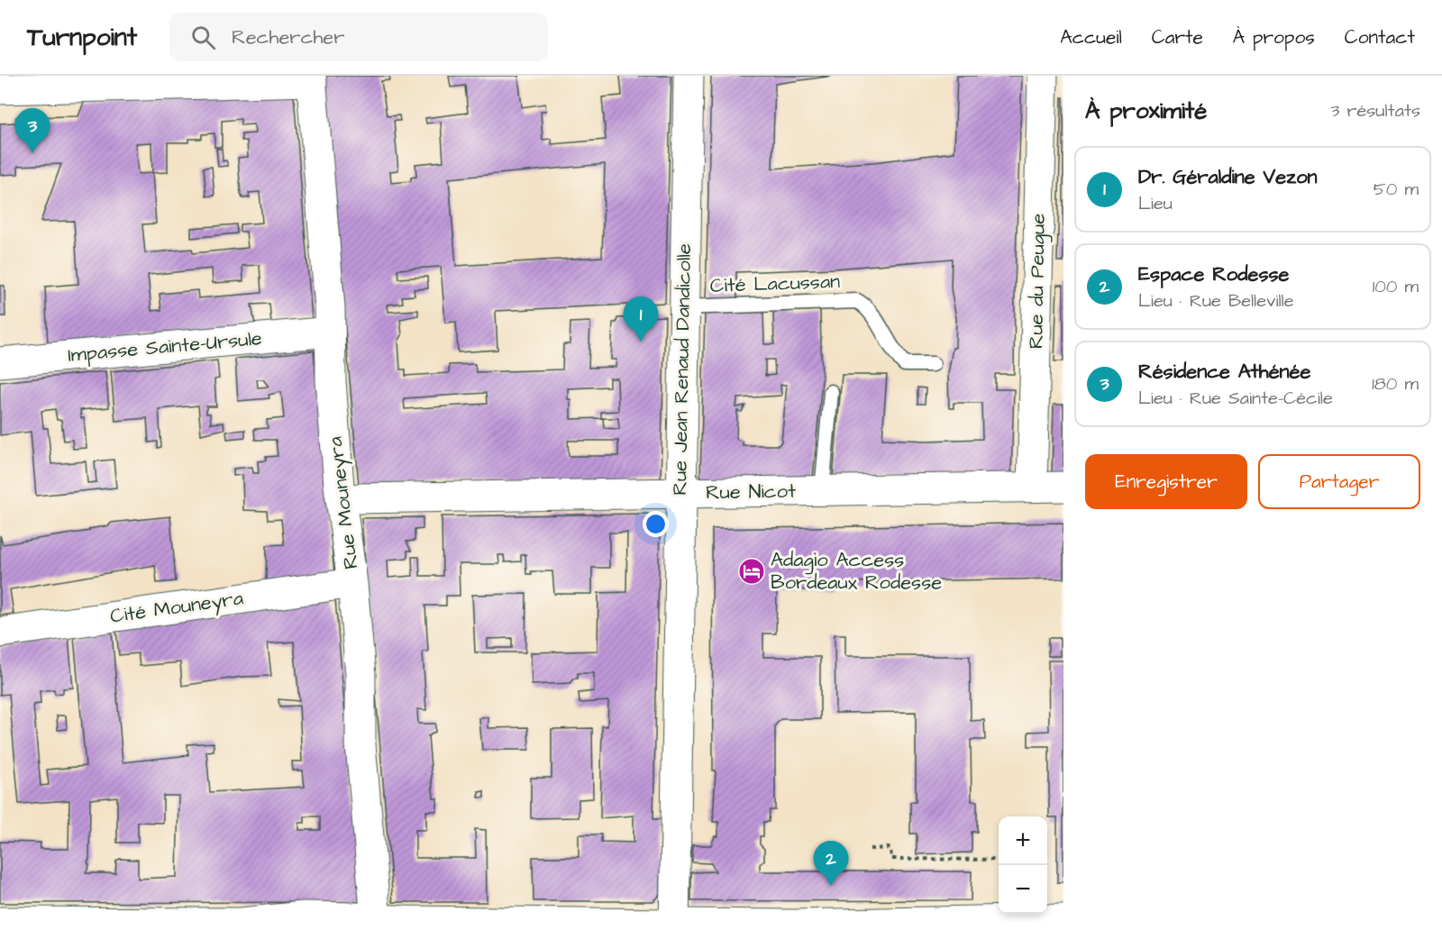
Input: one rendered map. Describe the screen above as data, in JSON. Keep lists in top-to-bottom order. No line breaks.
{"streets":{"street":["Rue du Peugue","Impasse Sainte-Ursule","Rue Jean Renaud Dandicolle","Rue Nicot","Rue Mouneyra","Cité Mouneyra"],"lane":["Cité Lacussan"]},"crossings":[["Rue du Peugue","Rue Nicot"],["Cité Lacussan","Rue Jean Renaud Dandicolle"],["Impasse Sainte-Ursule","Rue Mouneyra"],["Rue Jean Renaud Dandicolle","Rue Nicot"],["Rue Nicot","Rue Mouneyra"],["Rue Mouneyra","Cité Mouneyra"]],"places":{"hotel":["Adagio Access Bordeaux Rodesse"]},"page":{"header":"Turnpoint","search":"Rechercher","nav":["Accueil","Carte","À propos","Contact"],"heading":["À proximité","3 résultats"],"pins":["3","1","2"],"list":[{"mark":"1","name":"Dr. Géraldine Vezon","note":"Lieu","value":"50 m"},{"mark":"2","name":"Espace Rodesse","note":"Lieu · Rue Belleville","value":"100 m"},{"mark":"3","name":"Résidence Athénée","note":"Lieu · Rue Sainte-Cécile","value":"180 m"}],"buttons":["Enregistrer","Partager"],"map_buttons":["+","−"]}}
